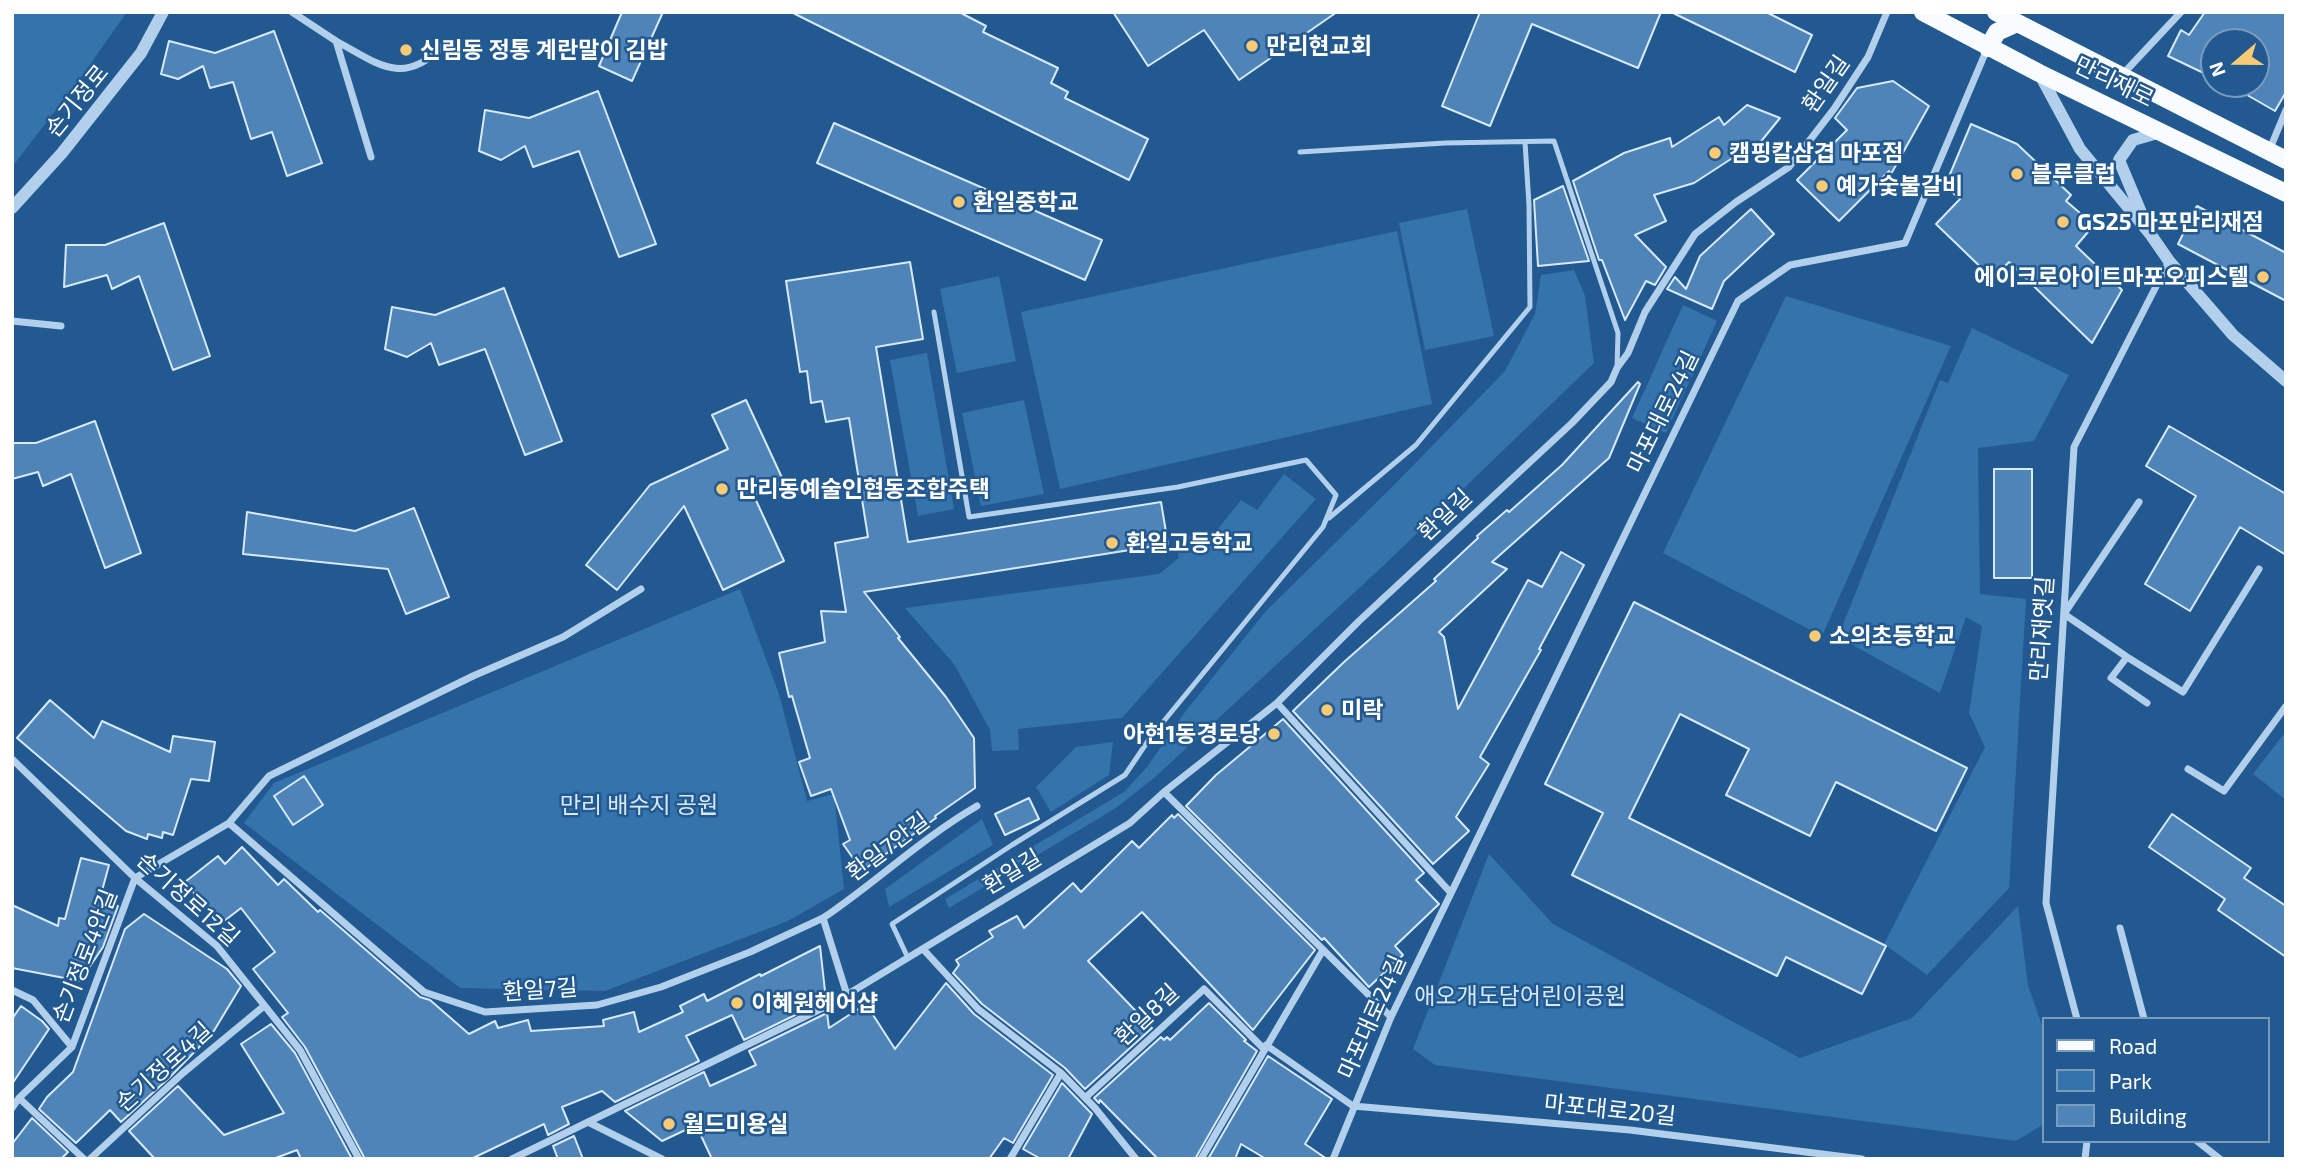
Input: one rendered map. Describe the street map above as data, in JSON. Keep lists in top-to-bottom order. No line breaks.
{"streets":{"main road":["만리재로"],"street":["환일길","손기정로","마포대로24길","만리재옛길","환일7안길","손기정로12길","손기정로4안길","환일7길","환일8길","손기정로4길","마포대로20길"]},"crossings":[["만리재로","마포대로24길"],["마포대로24길","환일8길"],["마포대로24길","마포대로20길"],["환일7안길","환일7길"],["손기정로12길","손기정로4안길"],["손기정로12길","손기정로4길"],["환일8길","마포대로20길"]],"parks":["만리 배수지 공원","애오개도담어린이공원"],"places":["만리현교회","신림동 정통 계란말이 김밥","캠핑칼삼겹 마포점","블루클럽","예가숯불갈비","환일중학교","GS25 마포만리재점","에이크로아이트마포오피스텔","만리동예술인협동조합주택","환일고등학교","소의초등학교","미락","아현1동경로당","이혜원헤어샵","월드미용실"],"legend":["Road","Park","Building"],"north":"left"}
